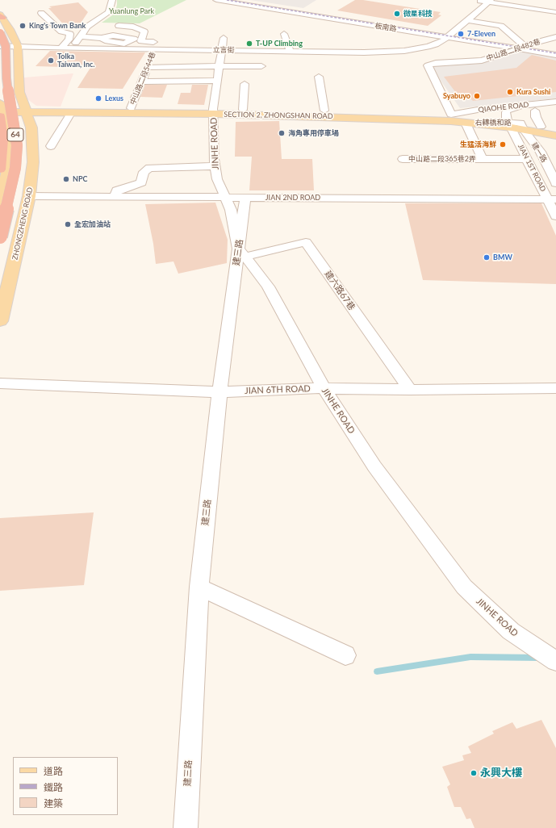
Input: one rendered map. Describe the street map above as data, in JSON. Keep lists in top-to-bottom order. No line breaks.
{"streets":{"highway":["64"],"main road":["SECTION 2, ZHONGSHAN ROAD","ZHONGZHENG ROAD"],"street":["板南路","中山路二段482巷","中山路二段544巷","QIAOHE ROAD","JINHE ROAD","建一路","中山路二段365巷2弄","JIAN 1ST ROAD","JIAN 2ND ROAD","建三路","建六路67巷","JIAN 6TH ROAD"]},"crossings":[["板南路","中山路二段482巷"],["中山路二段482巷","QIAOHE ROAD"],["中山路二段482巷","SECTION 2, ZHONGSHAN ROAD"],["中山路二段544巷","SECTION 2, ZHONGSHAN ROAD"],["QIAOHE ROAD","SECTION 2, ZHONGSHAN ROAD"],["QIAOHE ROAD","建一路"],["QIAOHE ROAD","JIAN 1ST ROAD"],["SECTION 2, ZHONGSHAN ROAD","64"],["SECTION 2, ZHONGSHAN ROAD","JINHE ROAD"],["SECTION 2, ZHONGSHAN ROAD","建一路"],["SECTION 2, ZHONGSHAN ROAD","JIAN 1ST ROAD"],["SECTION 2, ZHONGSHAN ROAD","ZHONGZHENG ROAD"],["JINHE ROAD","JIAN 2ND ROAD"],["JINHE ROAD","建三路"],["JINHE ROAD","建六路67巷"],["JINHE ROAD","JIAN 6TH ROAD"],["建一路","JIAN 1ST ROAD"],["中山路二段365巷2弄","JIAN 1ST ROAD"],["JIAN 1ST ROAD","JIAN 2ND ROAD"],["JIAN 2ND ROAD","ZHONGZHENG ROAD"],["JIAN 2ND ROAD","建三路"],["建三路","建六路67巷"],["建三路","JIAN 6TH ROAD"],["建六路67巷","JIAN 6TH ROAD"]],"parks":["Yuanlung Park"],"places":["微星科技","King's Town Bank","7-Eleven","T-UP Climbing","Tolka Taiwan, Inc.","Kura Sushi","Syabuyo","Lexus","海角專用停車場","生猛活海鮮","NPC","全宏加油站","BMW","永興大樓"],"legend":["道路","鐵路","建築"]}
